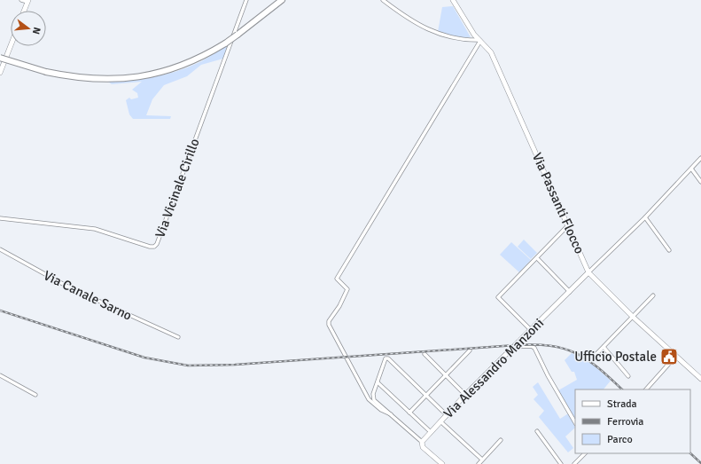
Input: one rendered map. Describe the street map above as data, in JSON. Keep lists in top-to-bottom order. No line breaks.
{"streets":{"main road":["Via Passanti Flocco","Via Alessandro Manzoni"],"street":["Via Vicinale Cirillo","Via Canale Sarno"]},"crossings":[["Via Passanti Flocco","Via Alessandro Manzoni"]],"places":{"public building":["Ufficio Postale"]},"legend":["Strada","Ferrovia","Parco"],"north":"right"}
